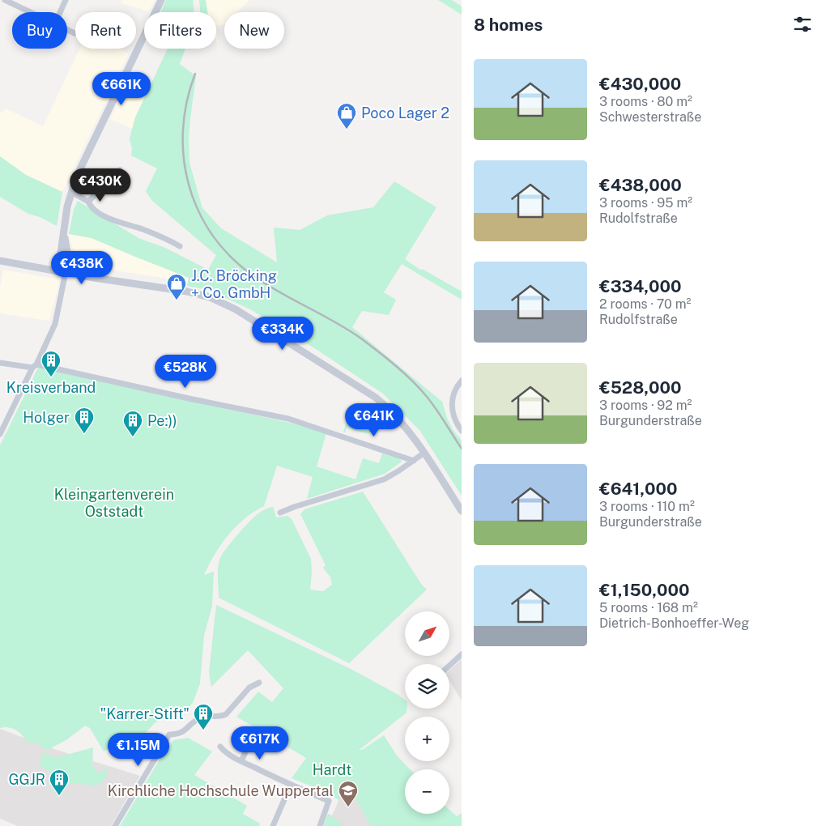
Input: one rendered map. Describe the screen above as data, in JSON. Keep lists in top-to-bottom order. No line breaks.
{"parks":["Kleingartenverein Oststadt","Hardt"],"places":{"shop":["Poco Lager 2","J.C. Bröcking + Co. GmbH"],"building":["Kreisverband","Holger","Pe:))","\"Karrer-Stift\"","GGJR"],"school or university":["Kirchliche Hochschule Wuppertal"]},"north":"top right","page":{"heading":"8 homes","chip":["Buy","Rent","Filters","New"],"list":[{"name":"€430,000","note":"3 rooms · 80 m² · Schwesterstraße"},{"name":"€438,000","note":"3 rooms · 95 m² · Rudolfstraße"},{"name":"€334,000","note":"2 rooms · 70 m² · Rudolfstraße"},{"name":"€528,000","note":"3 rooms · 92 m² · Burgunderstraße"},{"name":"€641,000","note":"3 rooms · 110 m² · Burgunderstraße"},{"name":"€1,150,000","note":"5 rooms · 168 m² · Dietrich-Bonhoeffer-Weg"}],"price":["€661K","€430K","€438K","€334K","€528K","€641K","€617K","€1.15M"],"map_buttons":["+","−"]}}
